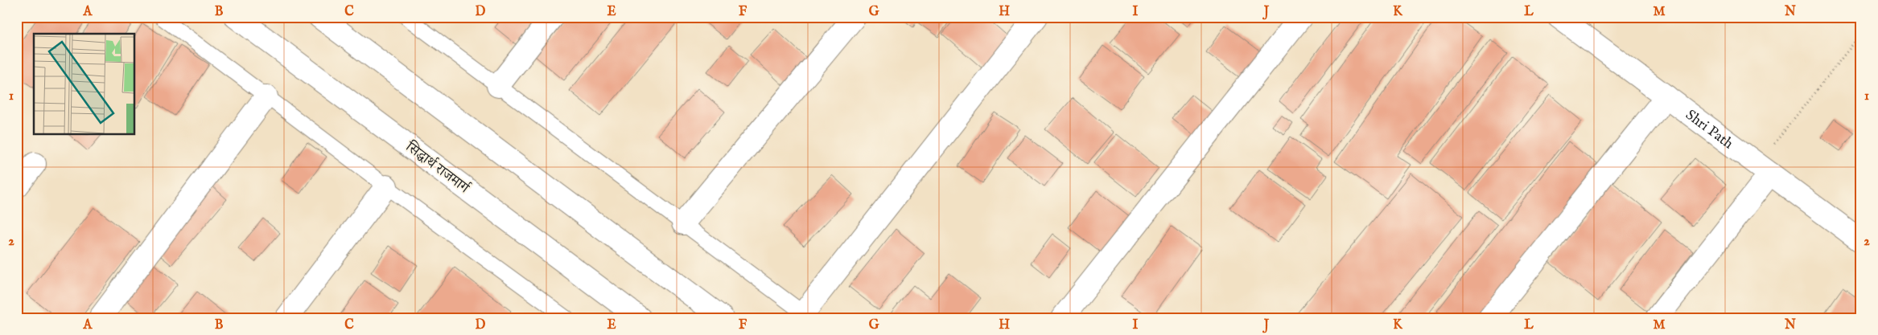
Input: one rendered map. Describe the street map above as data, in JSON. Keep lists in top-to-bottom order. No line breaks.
{"streets":{"main road":["Shri Path","सिद्धार्थ राजमार्ग"]},"grid":{"columns":["A","B","C","D","E","F","G","H","I","J","K","L","M","N"],"rows":["1","2"]}}
